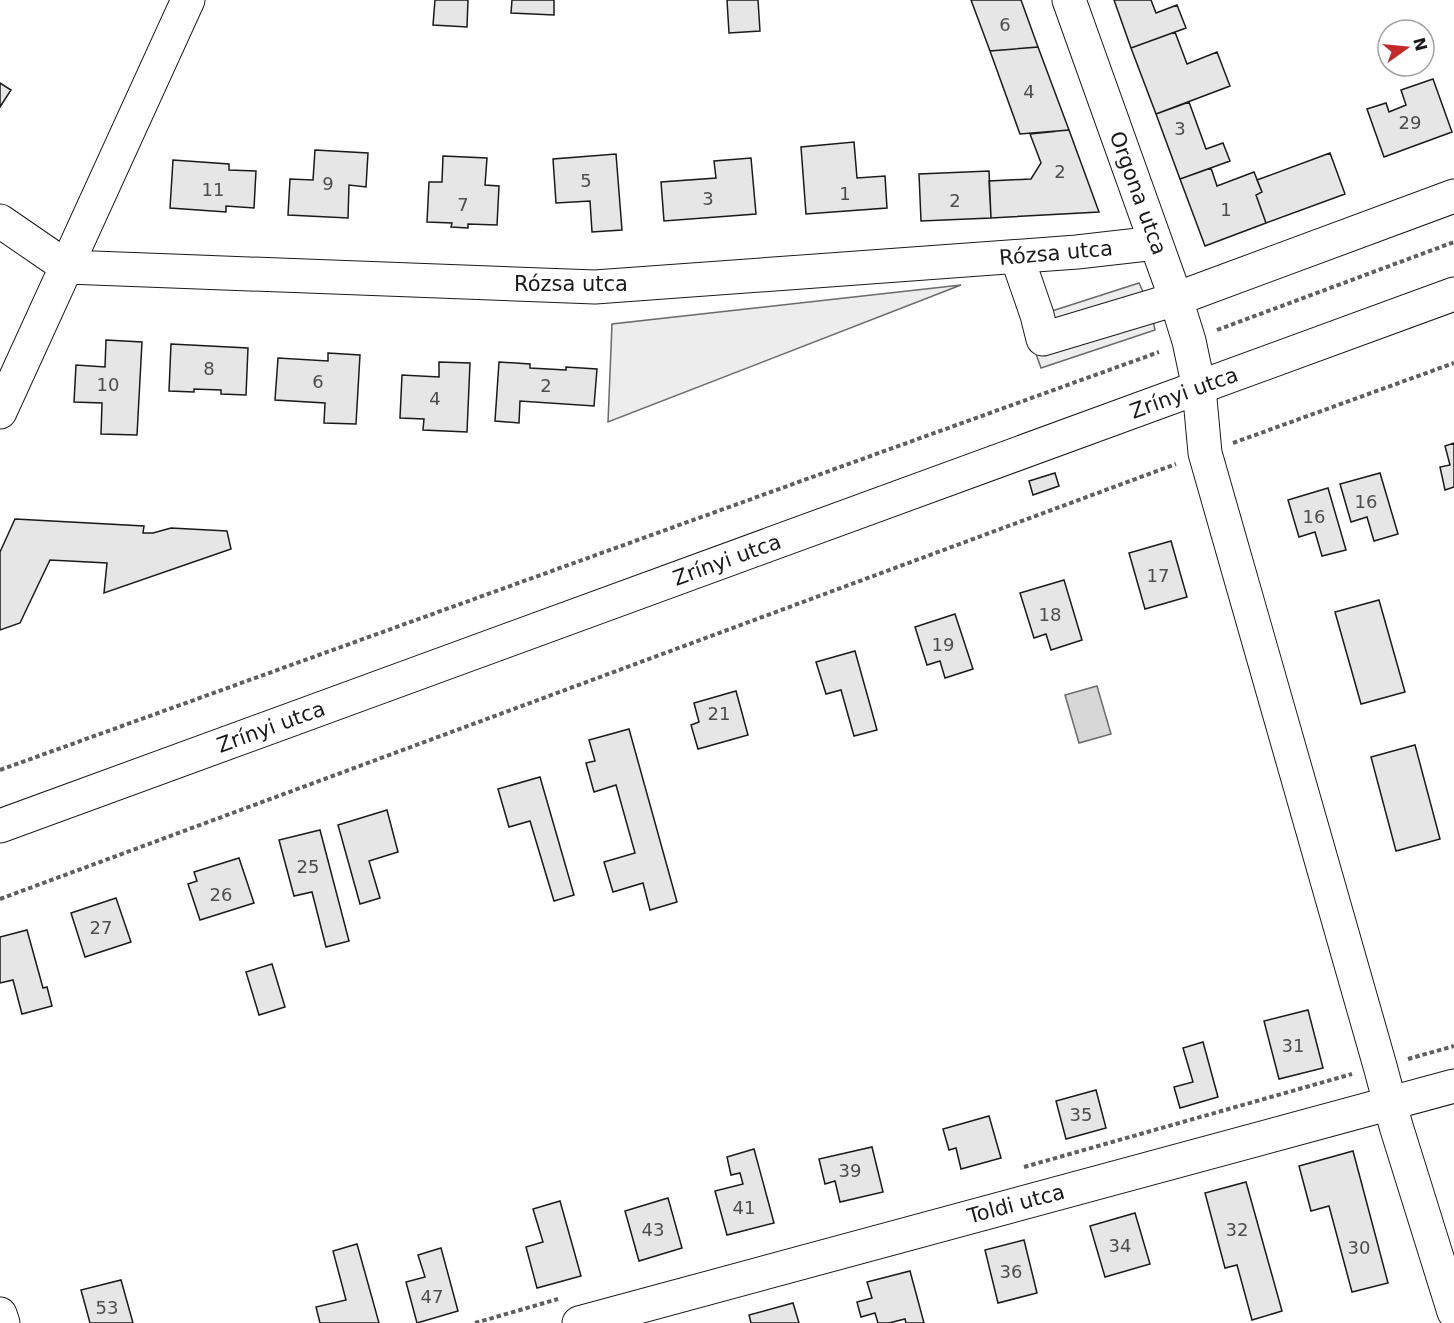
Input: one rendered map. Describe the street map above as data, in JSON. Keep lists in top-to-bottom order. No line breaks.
{"streets":{"street":["Orgona utca","Rózsa utca","Zrínyi utca","Toldi utca"]},"crossings":[["Orgona utca","Rózsa utca"],["Orgona utca","Zrínyi utca"],["Orgona utca","Toldi utca"]],"house_numbers":["6","4","29","3","2","5","9","11","1","3","2","7","1","8","6","10","2","4","16","16","17","18","19","21","25","26","27","31","35","39","41","43","32","34","30","36","47","53"],"north":"right"}
